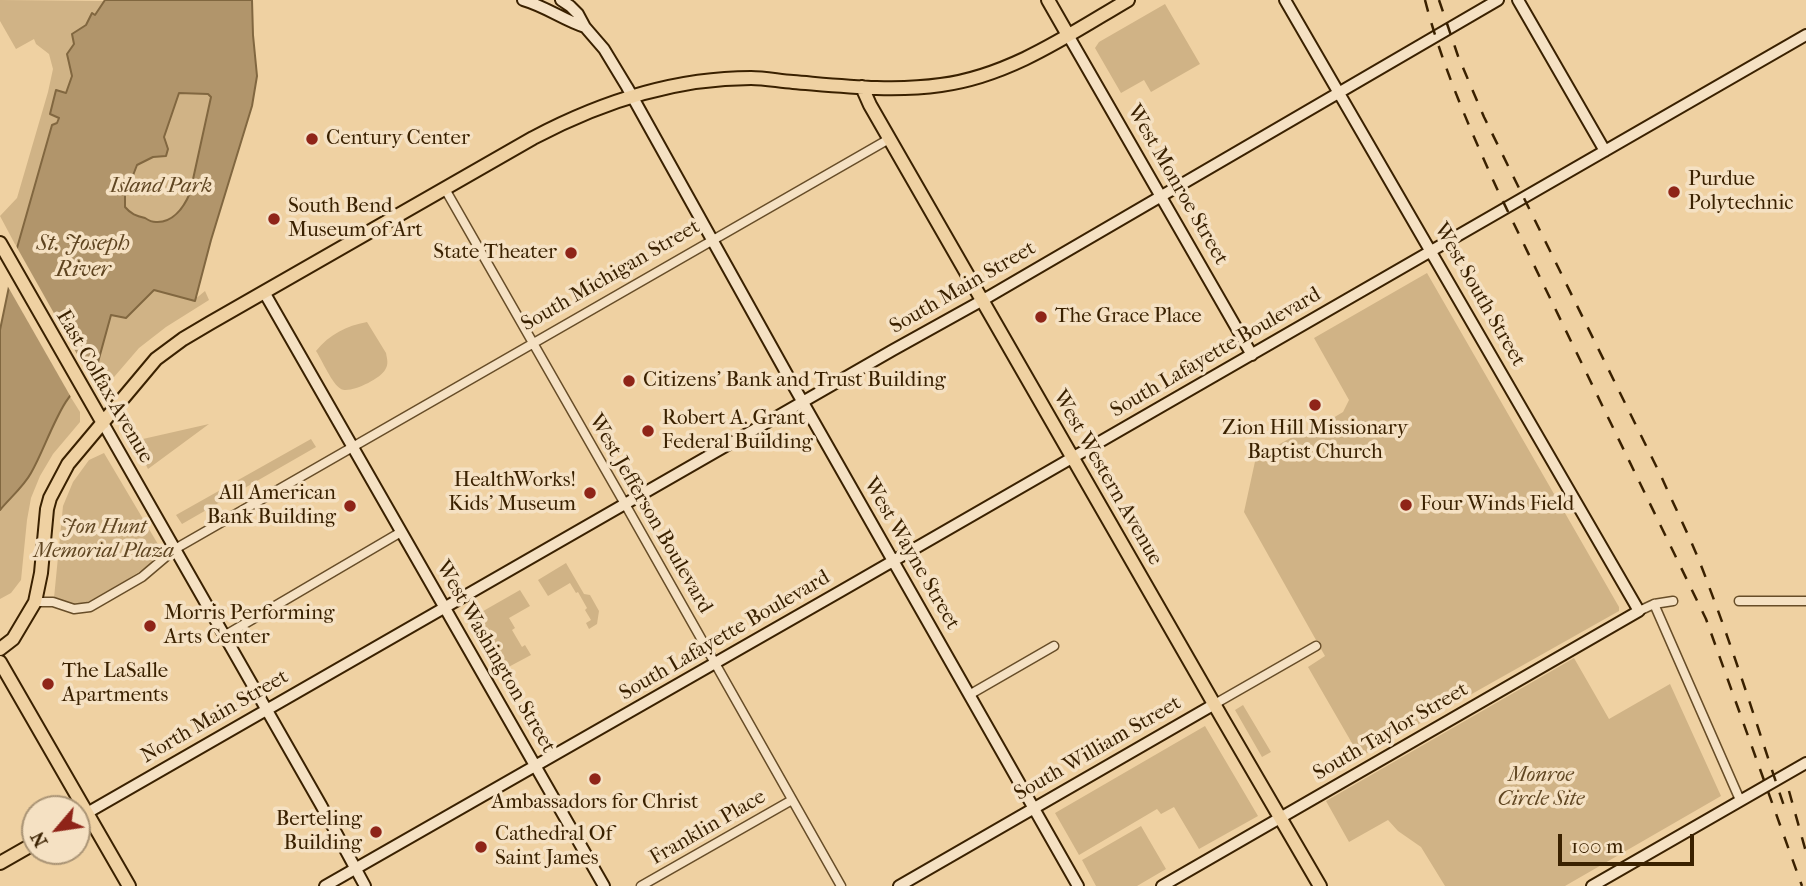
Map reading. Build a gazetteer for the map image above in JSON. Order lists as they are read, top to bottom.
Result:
{
  "streets": {
    "main road": ["East Colfax Avenue", "West Western Avenue"],
    "street": [
      "West Monroe Street",
      "South Michigan Street",
      "South Main Street",
      "West South Street",
      "South Lafayette Boulevard",
      "West Jefferson Boulevard",
      "West Wayne Street",
      "West Washington Street",
      "North Main Street",
      "South Taylor Street",
      "South William Street",
      "Franklin Place"
    ]
  },
  "crossings": [
    ["West Monroe Street", "South Main Street"],
    ["West Monroe Street", "South Lafayette Boulevard"],
    ["South Michigan Street", "East Colfax Avenue"],
    ["South Michigan Street", "West Western Avenue"],
    ["South Michigan Street", "West Jefferson Boulevard"],
    ["South Michigan Street", "West Wayne Street"],
    ["South Michigan Street", "West Washington Street"],
    ["South Main Street", "West South Street"],
    ["South Main Street", "West Western Avenue"],
    ["South Main Street", "West Jefferson Boulevard"],
    ["South Main Street", "West Wayne Street"],
    ["South Main Street", "West Washington Street"],
    ["South Main Street", "North Main Street"],
    ["West South Street", "South Lafayette Boulevard"],
    ["West South Street", "South Taylor Street"],
    ["South Lafayette Boulevard", "East Colfax Avenue"],
    ["South Lafayette Boulevard", "West Western Avenue"],
    ["South Lafayette Boulevard", "West Jefferson Boulevard"],
    ["South Lafayette Boulevard", "West Wayne Street"],
    ["South Lafayette Boulevard", "West Washington Street"],
    ["East Colfax Avenue", "North Main Street"],
    ["West Western Avenue", "South Taylor Street"],
    ["West Western Avenue", "South William Street"],
    ["West Jefferson Boulevard", "Franklin Place"],
    ["West Wayne Street", "South William Street"],
    ["West Washington Street", "North Main Street"]
  ],
  "water": ["St. Joseph River"],
  "parks": ["Island Park", "Jon Hunt Memorial Plaza", "Monroe Circle Site"],
  "places": [
    "Century Center",
    "Purdue Polytechnic",
    "South Bend Museum of Art",
    "State Theater",
    "The Grace Place",
    "Citizens' Bank and Trust Building",
    "Zion Hill Missionary Baptist Church",
    "Robert A. Grant Federal Building",
    "HealthWorks! Kids' Museum",
    "Four Winds Field",
    "All American Bank Building",
    "Morris Performing Arts Center",
    "The LaSalle Apartments",
    "Ambassadors for Christ",
    "Berteling Building",
    "Cathedral Of Saint James"
  ],
  "scale_bar": "100 m",
  "north": "bottom left"
}
